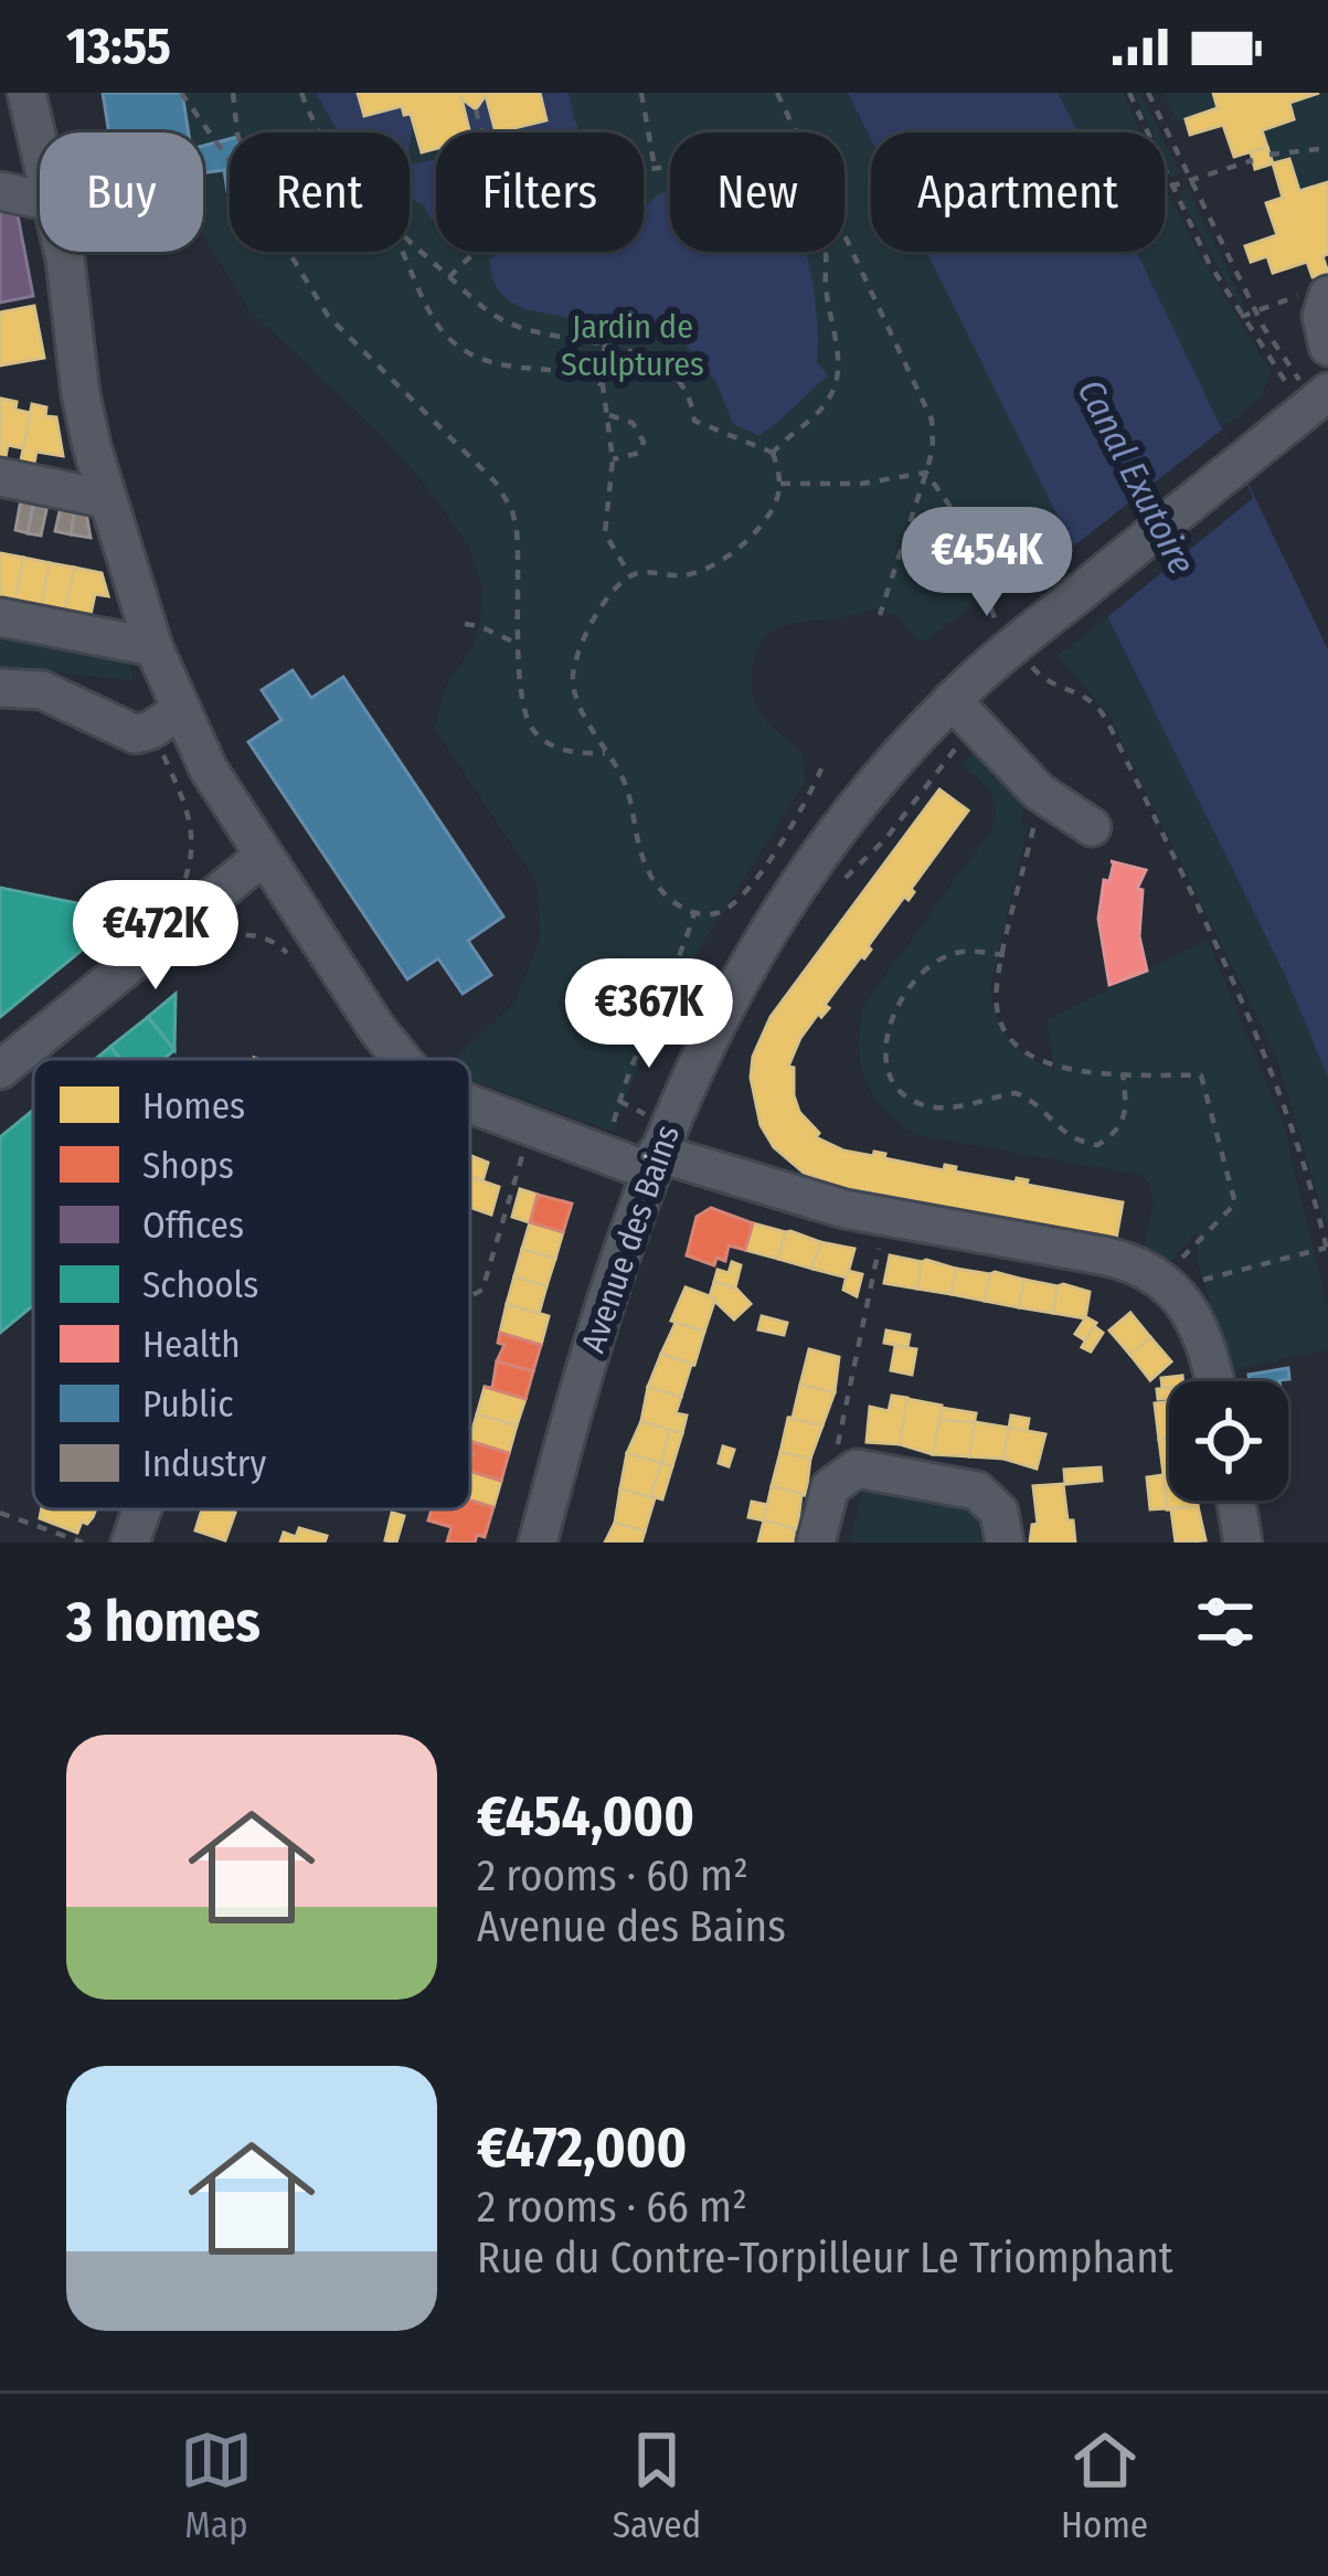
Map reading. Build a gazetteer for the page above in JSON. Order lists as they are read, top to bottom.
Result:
{
  "streets": {
    "street": ["Avenue des Bains"]
  },
  "water": ["Canal Exutoire"],
  "parks": ["Jardin de Sculptures"],
  "legend": [
    "Homes",
    "Shops",
    "Offices",
    "Schools",
    "Health",
    "Public",
    "Industry"
  ],
  "page": {
    "status": "13:55",
    "chip": [
      "Buy",
      "Rent",
      "Filters",
      "New",
      "Apartment"
    ],
    "price": ["€454K", "€472K", "€367K"],
    "heading": "3 homes",
    "list": [
      {
        "name": "€454,000",
        "note": "2 rooms · 60 m² · Avenue des Bains"
      },
      {
        "name": "€472,000",
        "note": "2 rooms · 66 m² · Rue du Contre-Torpilleur Le Triomphant"
      }
    ],
    "tabs": ["Map", "Saved", "Home"]
  }
}
